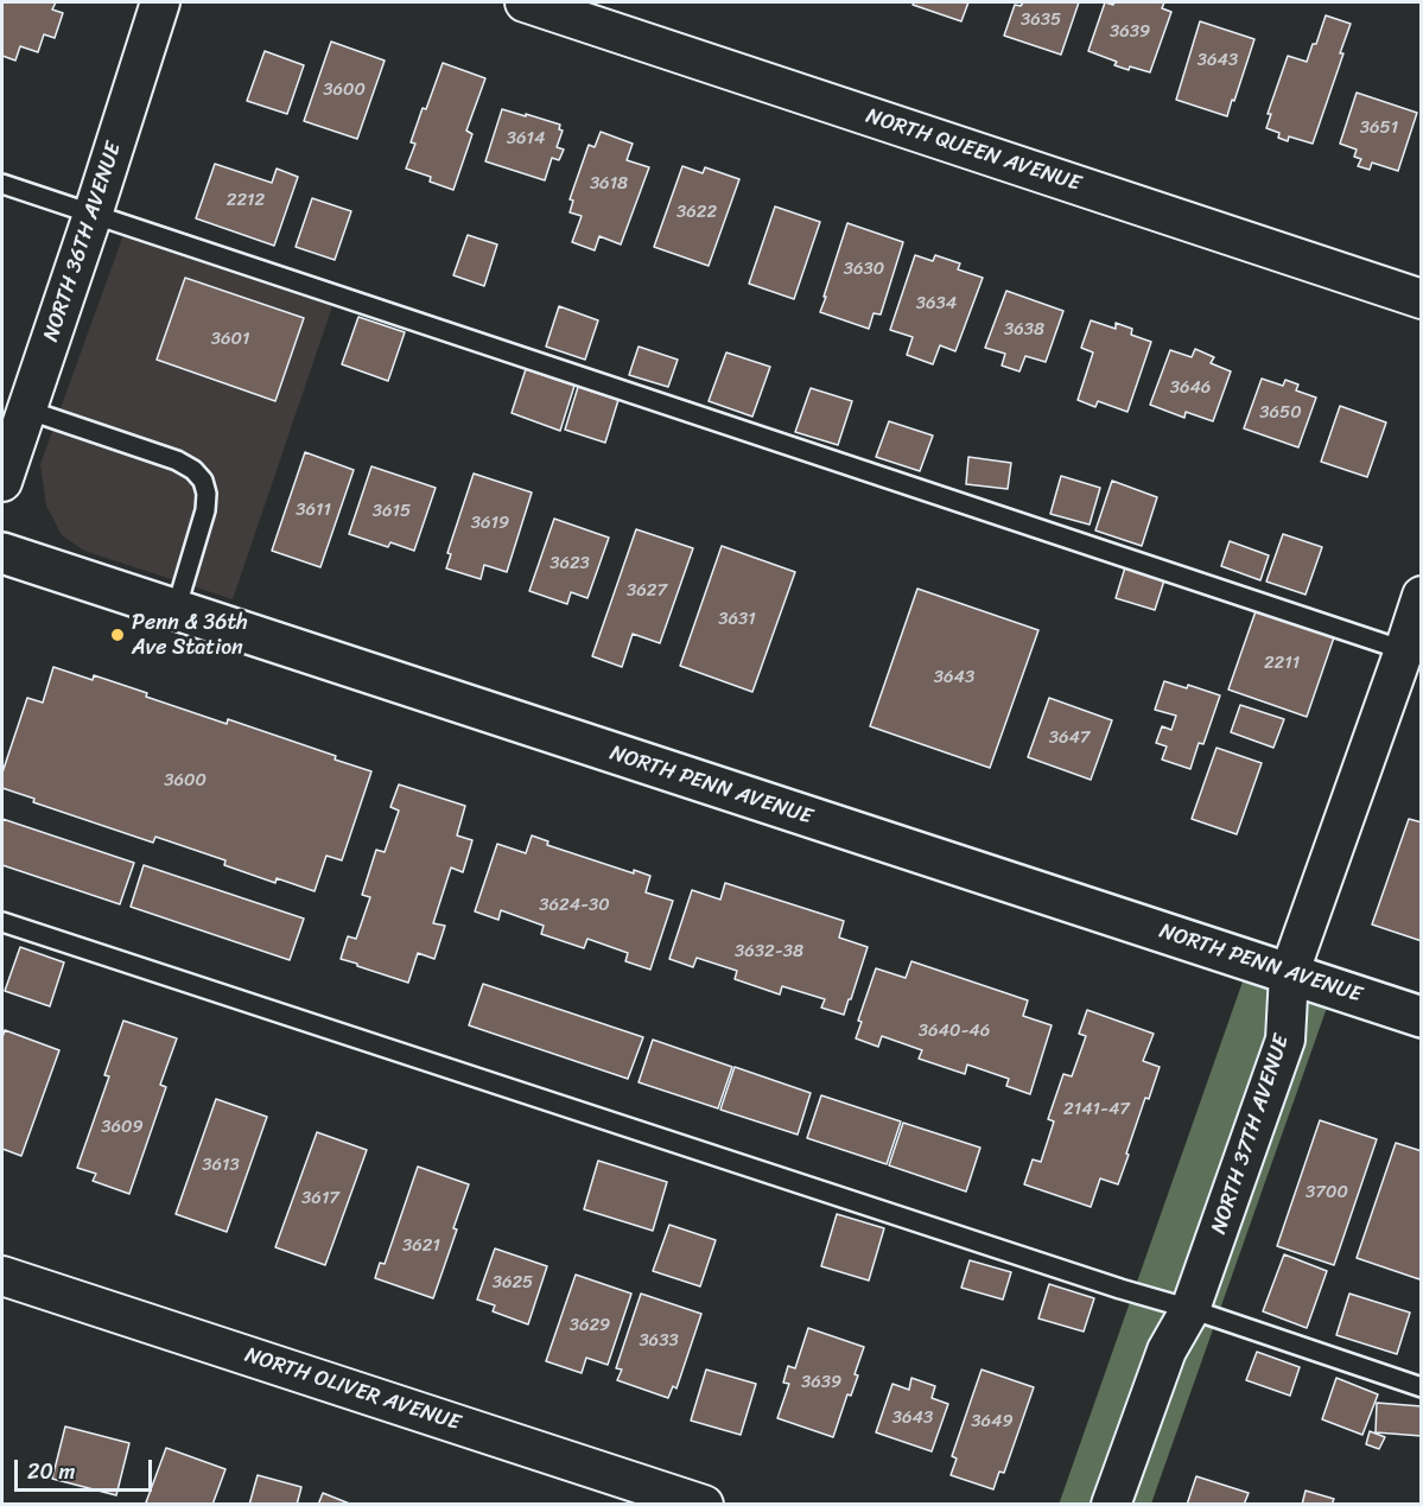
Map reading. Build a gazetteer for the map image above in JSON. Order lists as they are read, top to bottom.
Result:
{
  "streets": {
    "main road": ["NORTH PENN AVENUE"],
    "street": [
      "NORTH QUEEN AVENUE",
      "NORTH 36TH AVENUE",
      "NORTH 37TH AVENUE",
      "NORTH OLIVER AVENUE"
    ]
  },
  "crossings": [
    ["NORTH PENN AVENUE", "NORTH 37TH AVENUE"]
  ],
  "places": ["Penn & 36th Ave Station"],
  "house_numbers": [
    "3635",
    "3639",
    "3643",
    "3600",
    "3651",
    "3614",
    "3618",
    "2212",
    "3622",
    "3630",
    "3634",
    "3638",
    "3601",
    "3646",
    "3650",
    "3611",
    "3615",
    "3619",
    "3623",
    "3627",
    "3631",
    "2211",
    "3643",
    "3647",
    "3600",
    "3624-30",
    "3632-38",
    "3640-46",
    "2141-47",
    "3609",
    "3613",
    "3700",
    "3617",
    "3621",
    "3625",
    "3629",
    "3633",
    "3639",
    "3643",
    "3649"
  ],
  "scale_bar": "20 m"
}
